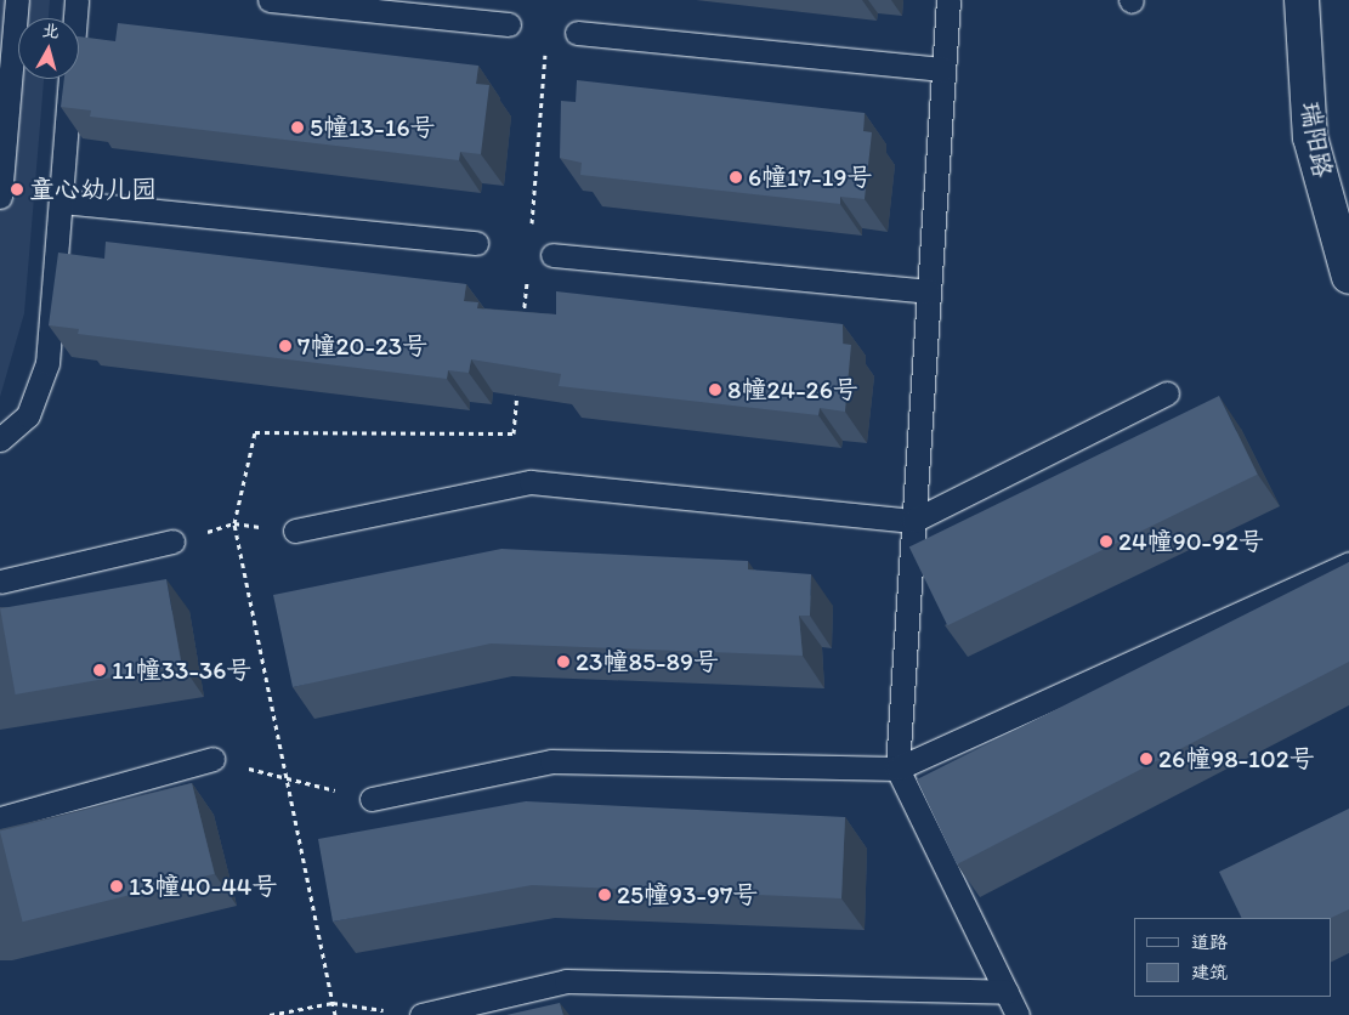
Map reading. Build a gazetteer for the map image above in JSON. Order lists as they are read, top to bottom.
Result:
{
  "streets": {
    "street": ["瑞阳路"]
  },
  "places": [
    "5幢13-16号",
    "6幢17-19号",
    "童心幼儿园",
    "7幢20-23号",
    "8幢24-26号",
    "24幢90-92号",
    "23幢85-89号",
    "11幢33-36号",
    "26幢98-102号",
    "13幢40-44号",
    "25幢93-97号"
  ],
  "legend": ["道路", "建筑"],
  "north": "top"
}
